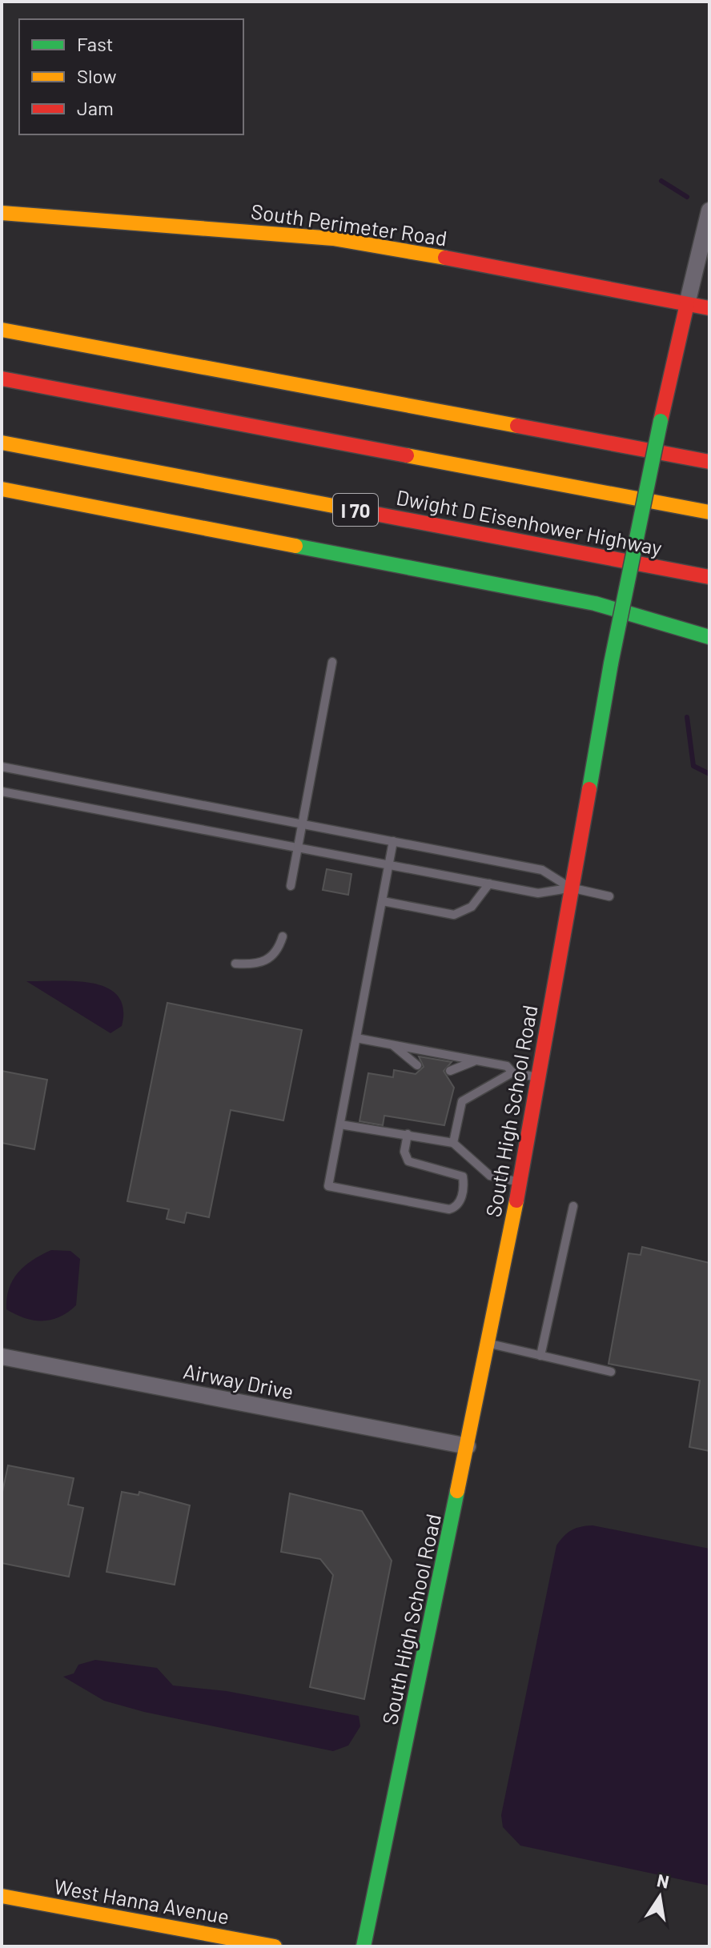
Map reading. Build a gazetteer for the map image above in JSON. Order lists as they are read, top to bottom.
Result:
{
  "streets": {
    "main road": [
      "South Perimeter Road",
      "I 70",
      "Dwight D Eisenhower Highway",
      "South High School Road",
      "West Hanna Avenue"
    ],
    "street": ["Airway Drive"]
  },
  "crossings": [
    ["South Perimeter Road", "South High School Road"],
    ["South High School Road", "Airway Drive"]
  ],
  "legend": ["Fast", "Slow", "Jam"],
  "north": "top"
}
